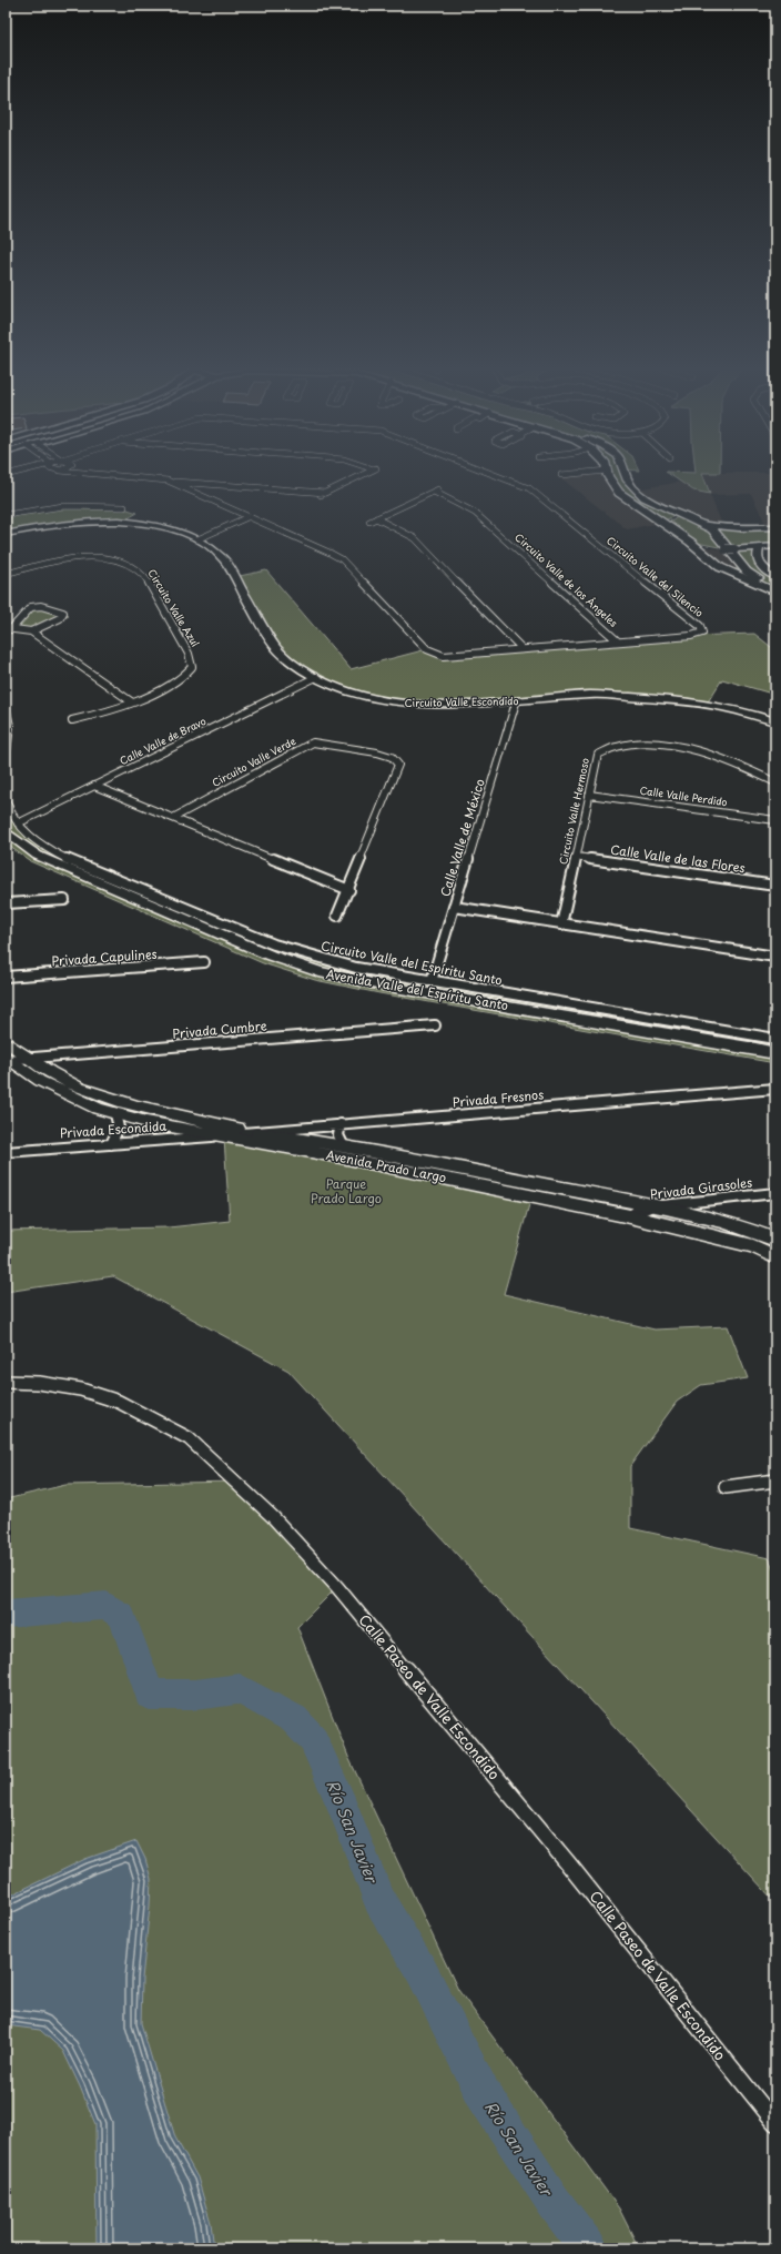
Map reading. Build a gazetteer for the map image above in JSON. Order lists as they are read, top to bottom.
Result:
{
  "streets": {
    "street": [
      "Circuito Valle del Silencio",
      "Circuito Valle de los Ángeles",
      "Circuito Valle Azul",
      "Circuito Valle Escondido",
      "Calle Valle de Bravo",
      "Circuito Valle Verde",
      "Calle Valle Perdido",
      "Circuito Valle Hermoso",
      "Calle Valle de México",
      "Calle Valle de las Flores",
      "Privada Capulines",
      "Circuito Valle del Espíritu Santo",
      "Avenida Valle del Espíritu Santo",
      "Privada Cumbre",
      "Privada Fresnos",
      "Privada Escondida",
      "Avenida Prado Largo",
      "Privada Girasoles",
      "Calle Paseo de Valle Escondido"
    ]
  },
  "crossings": [
    ["Circuito Valle del Silencio", "Circuito Valle de los Ángeles"],
    ["Circuito Valle Escondido", "Calle Valle de Bravo"],
    ["Circuito Valle Escondido", "Calle Valle de México"],
    ["Calle Valle de Bravo", "Circuito Valle del Espíritu Santo"],
    ["Calle Valle Perdido", "Circuito Valle Hermoso"],
    ["Circuito Valle Hermoso", "Calle Valle de las Flores"],
    ["Calle Valle de México", "Circuito Valle del Espíritu Santo"],
    ["Privada Cumbre", "Avenida Prado Largo"],
    ["Privada Fresnos", "Privada Escondida"],
    ["Privada Fresnos", "Avenida Prado Largo"],
    ["Privada Escondida", "Avenida Prado Largo"],
    ["Avenida Prado Largo", "Privada Girasoles"]
  ],
  "water": ["Río San Javier"],
  "parks": ["Parque Prado Largo"]
}
